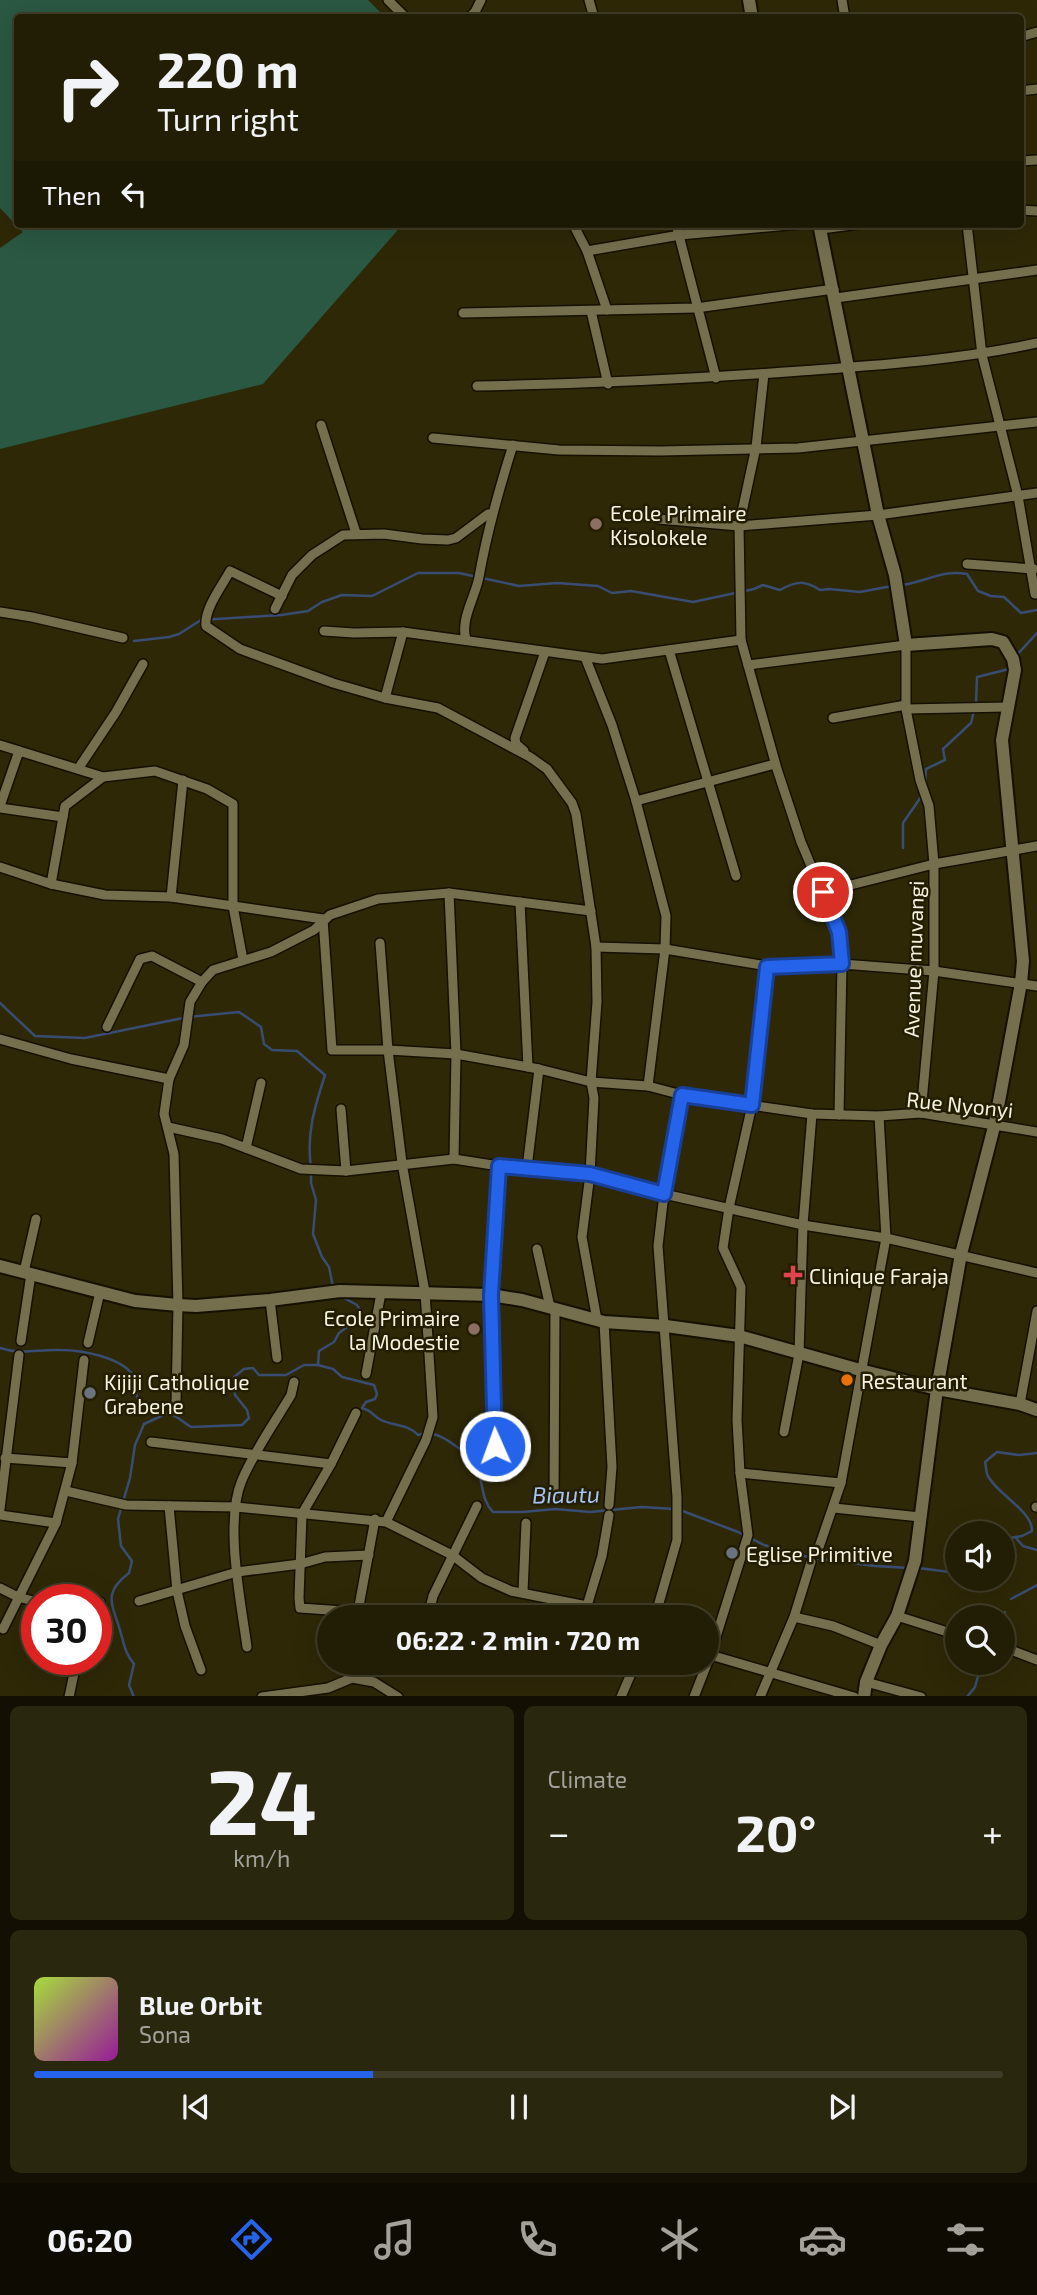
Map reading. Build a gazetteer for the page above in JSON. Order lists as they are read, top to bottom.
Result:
{
  "streets": {
    "street": ["Avenue muvangi", "Rue Nyonyi"]
  },
  "crossings": [
    ["Avenue muvangi", "Rue Nyonyi"]
  ],
  "water": ["Biautu"],
  "places": {
    "other": [
      "Ecole Primaire Kisolokele",
      "Ecole Primaire la Modestie",
      "Restaurant",
      "Kijiji Catholique Grabene",
      "Eglise Primitive"
    ],
    "health": ["Clinique Faraja"]
  },
  "page": {
    "turn": ["220 m", "Turn right"],
    "then": "Then",
    "limit": "30",
    "trip": "06:22 · 2 min · 720 m",
    "tile": [
      ["24", "km/h"],
      "Climate"
    ],
    "heat": ["−", "20°", "+"],
    "song": ["Blue Orbit", "Sona"],
    "tabs": "06:20"
  }
}
